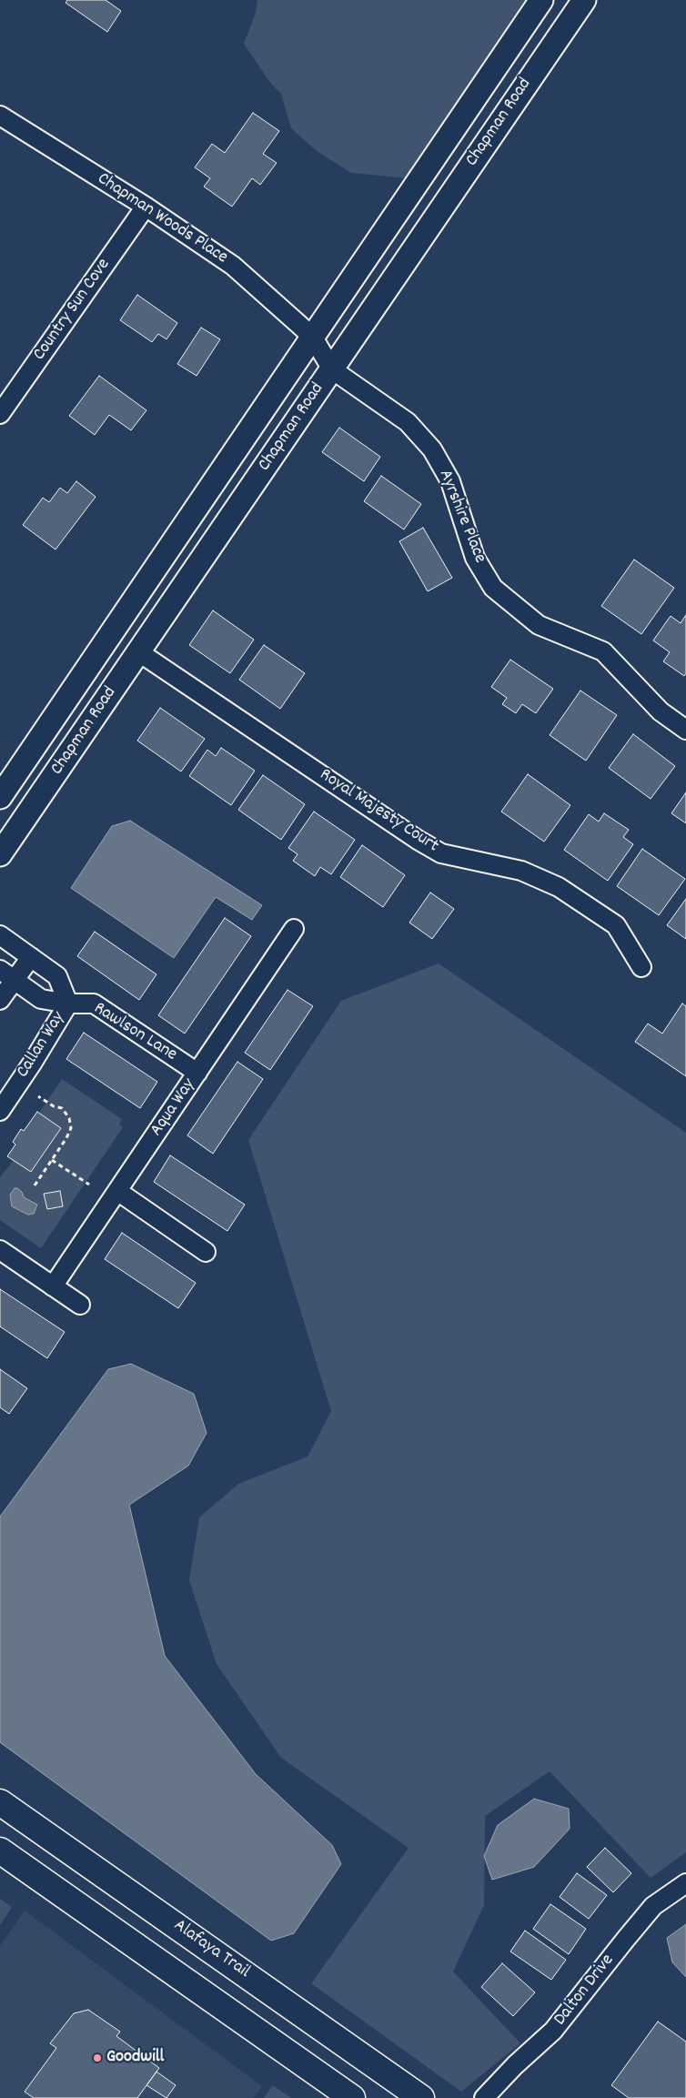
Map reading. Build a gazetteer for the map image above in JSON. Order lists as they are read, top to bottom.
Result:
{
  "streets": {
    "main road": ["Alafaya Trail"],
    "street": [
      "Chapman Road",
      "Chapman Woods Place",
      "Country Sun Cove",
      "Ayrshire Place",
      "Royal Majesty Court",
      "Rawlson Lane",
      "Callan Way",
      "Aqua Way",
      "Dalton Drive"
    ]
  },
  "crossings": [
    ["Chapman Road", "Chapman Woods Place"],
    ["Chapman Road", "Ayrshire Place"],
    ["Chapman Road", "Royal Majesty Court"],
    ["Chapman Woods Place", "Country Sun Cove"],
    ["Chapman Woods Place", "Ayrshire Place"],
    ["Rawlson Lane", "Callan Way"],
    ["Rawlson Lane", "Aqua Way"]
  ],
  "places": ["Goodwill"]
}
